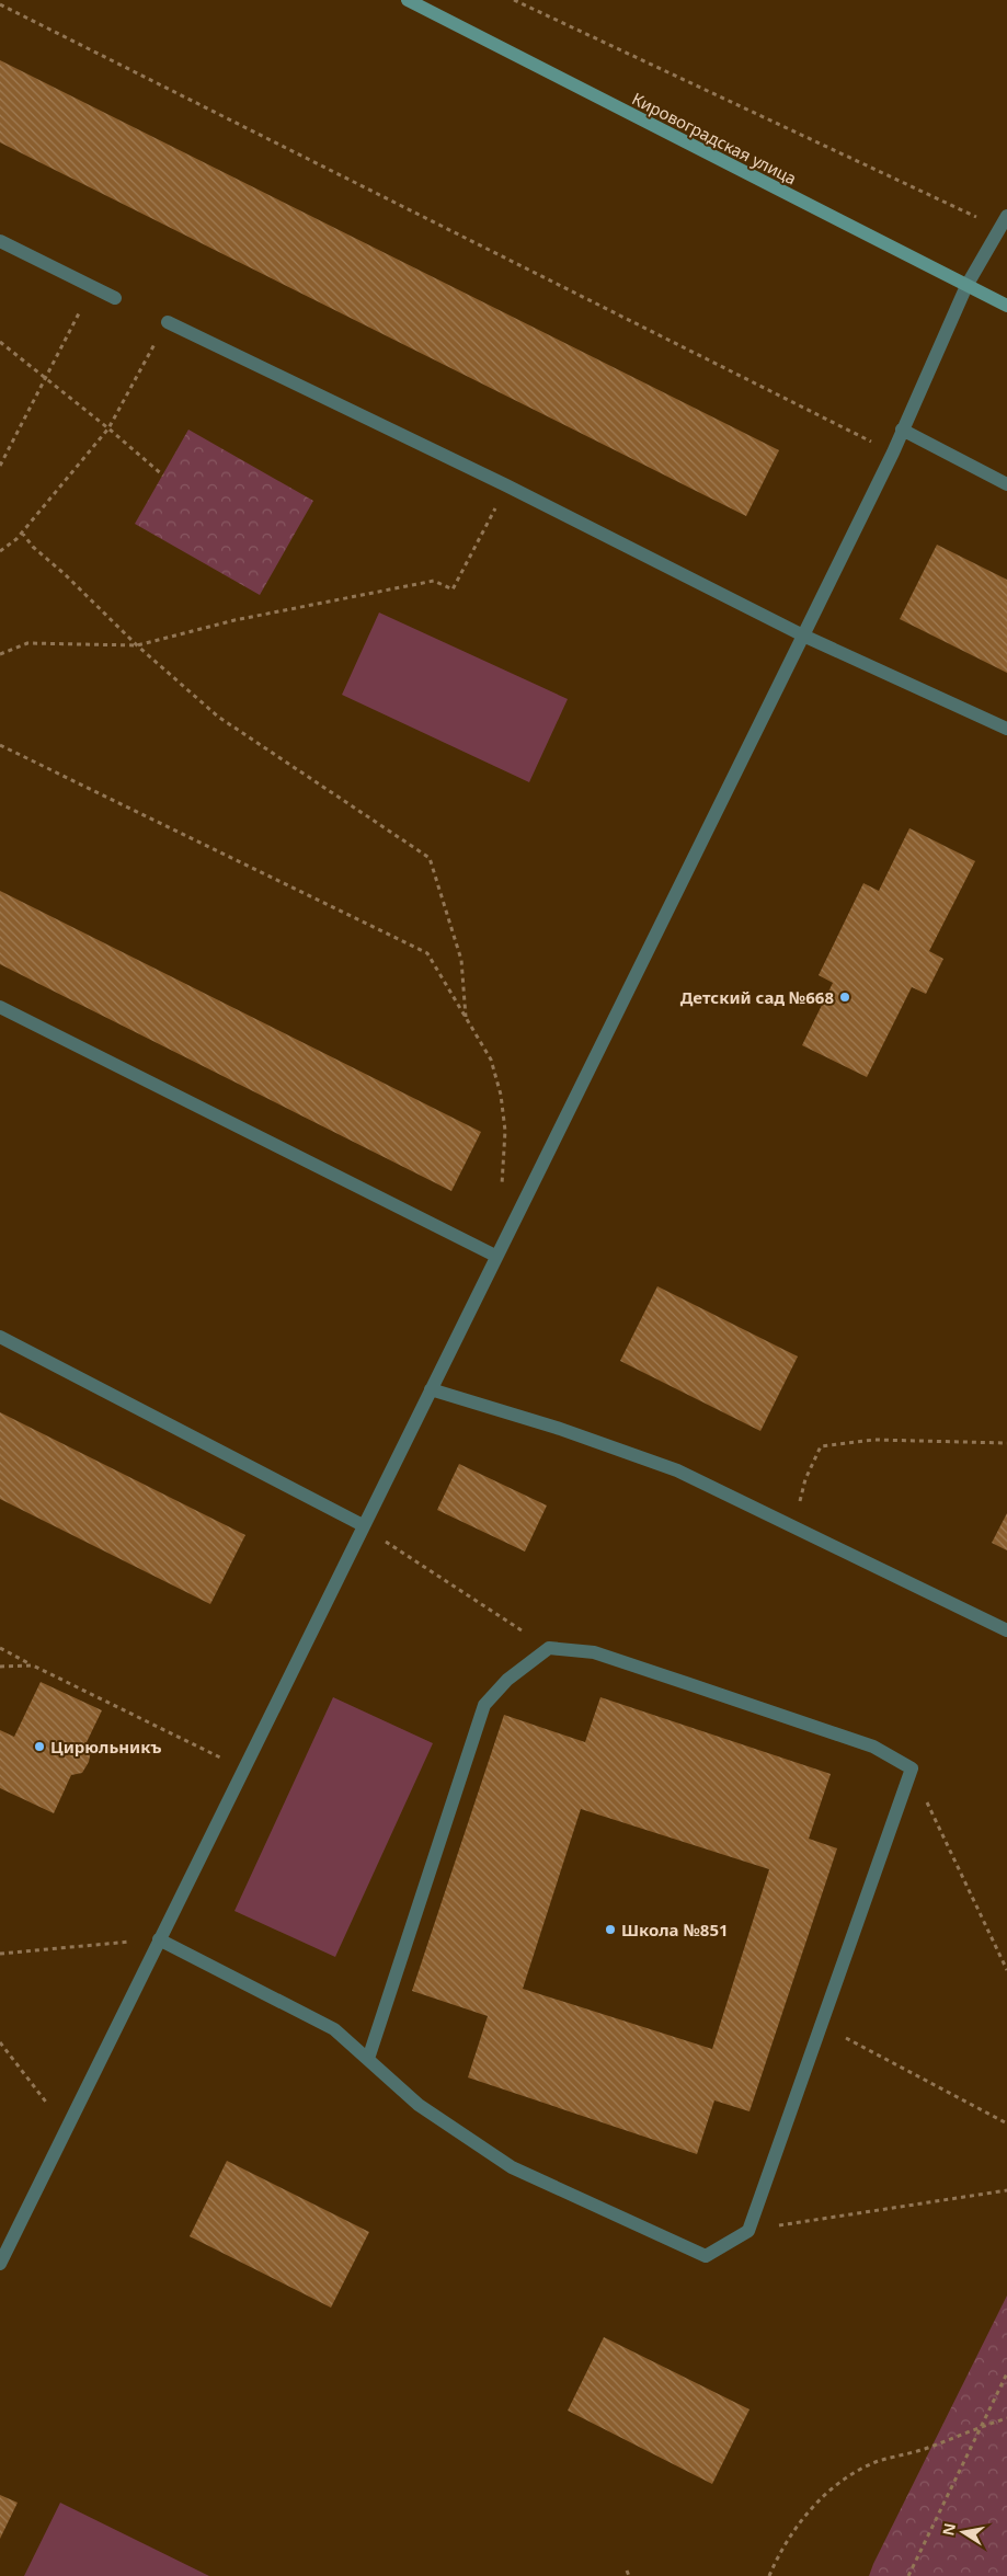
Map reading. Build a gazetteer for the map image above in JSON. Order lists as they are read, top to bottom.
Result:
{
  "streets": {
    "street": ["Кировоградская улица"]
  },
  "places": ["Детский сад №668", "Цирюльникъ", "Школа №851"],
  "north": "left"
}
